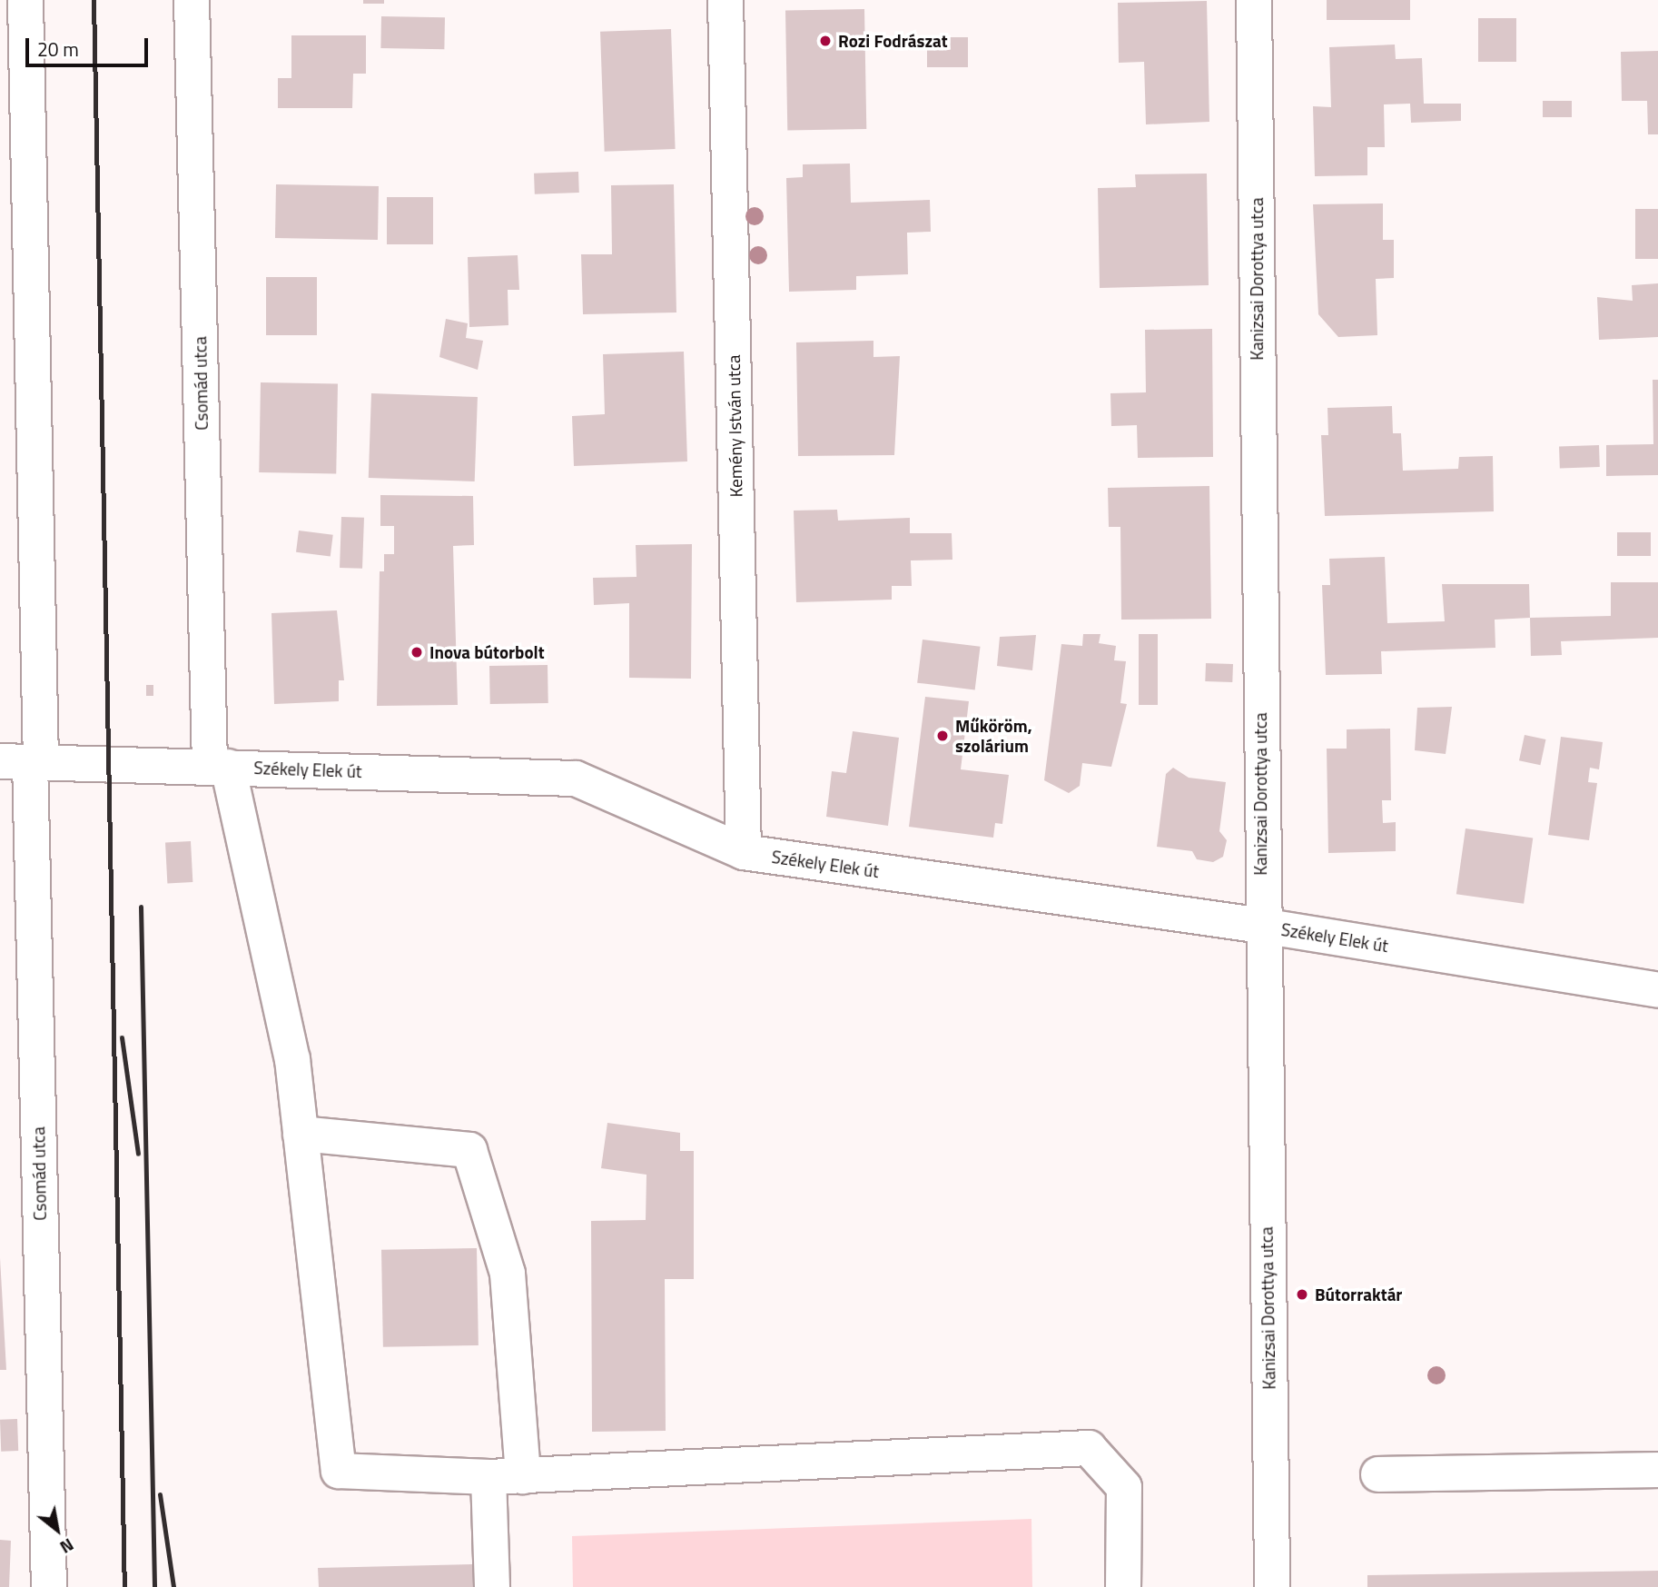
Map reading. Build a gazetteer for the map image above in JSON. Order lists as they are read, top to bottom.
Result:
{
  "streets": {
    "street": [
      "Kanizsai Dorottya utca",
      "Csomád utca",
      "Kemény István utca",
      "Székely Elek út"
    ]
  },
  "crossings": [
    ["Kanizsai Dorottya utca", "Székely Elek út"],
    ["Csomád utca", "Székely Elek út"],
    ["Kemény István utca", "Székely Elek út"]
  ],
  "places": [
    "Rozi Fodrászat",
    "Inova bútorbolt",
    "Műköröm, szolárium",
    "Bútorraktár"
  ],
  "scale_bar": "20 m",
  "north": "bottom right"
}
